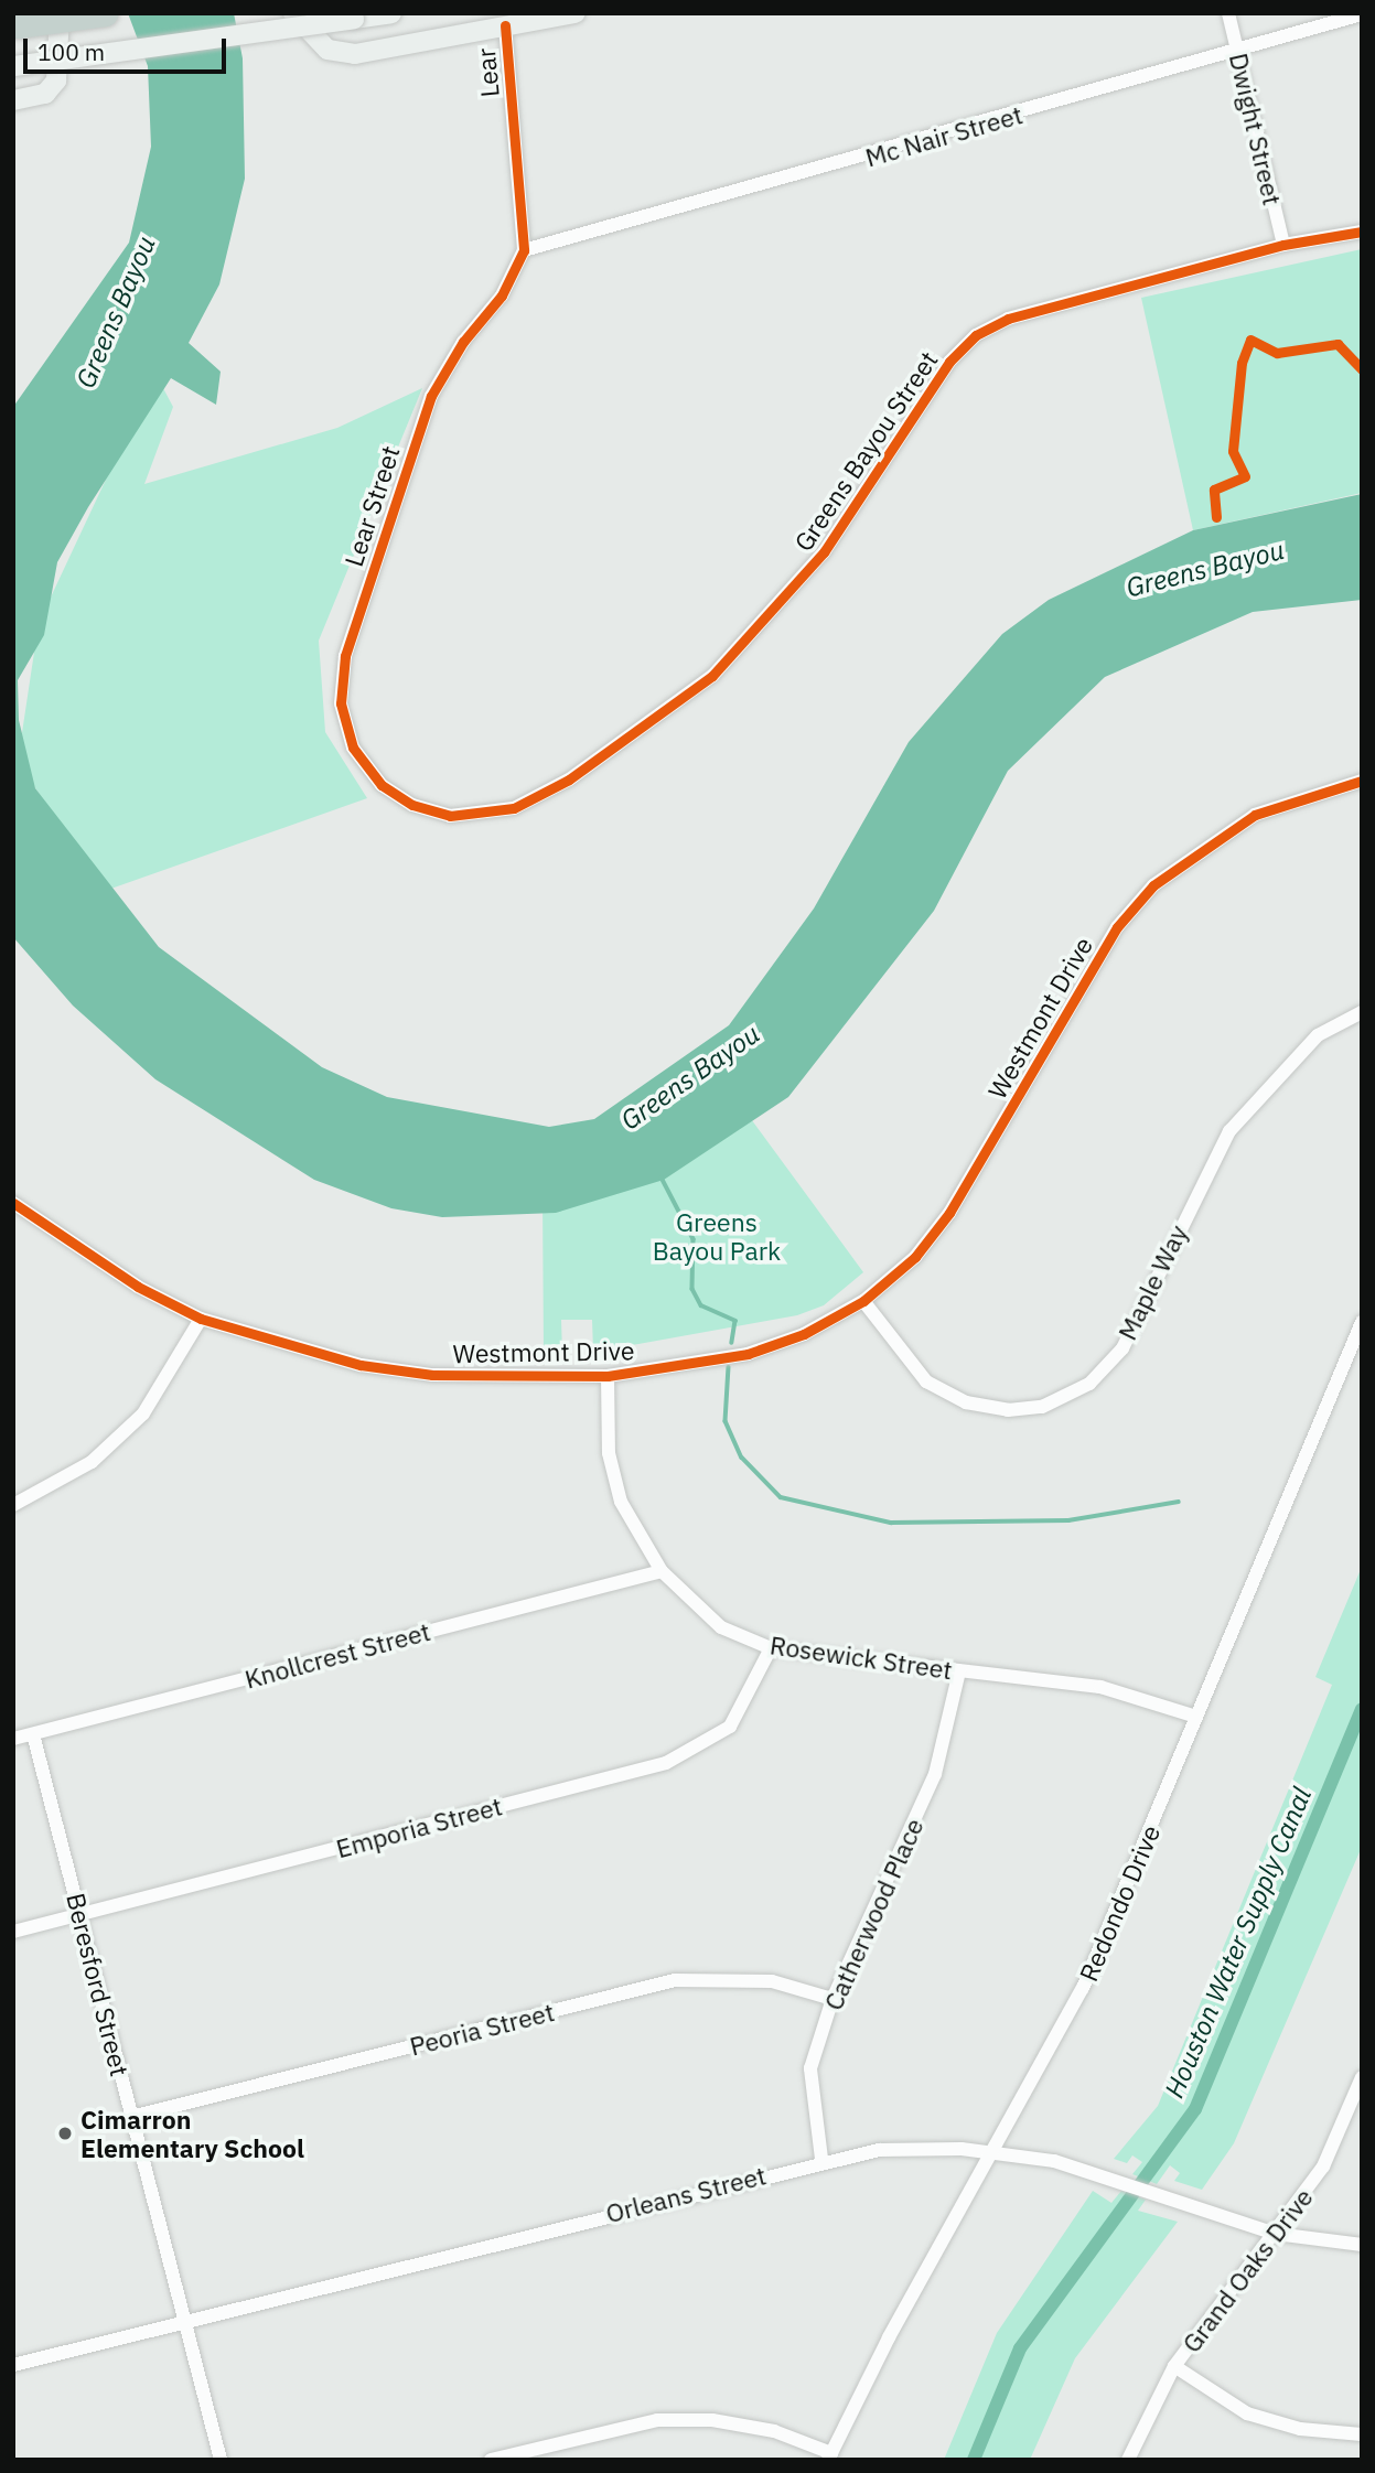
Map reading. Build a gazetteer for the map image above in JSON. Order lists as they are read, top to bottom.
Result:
{
  "streets": {
    "street": [
      "Lear",
      "Dwight Street",
      "Mc Nair Street",
      "Greens Bayou Street",
      "Lear Street",
      "Westmont Drive",
      "Maple Way",
      "Knollcrest Street",
      "Rosewick Street",
      "Emporia Street",
      "Redondo Drive",
      "Catherwood Place",
      "Beresford Street",
      "Peoria Street",
      "Orleans Street",
      "Grand Oaks Drive"
    ]
  },
  "crossings": [
    ["Lear", "Mc Nair Street"],
    ["Lear", "Lear Street"],
    ["Dwight Street", "Mc Nair Street"],
    ["Dwight Street", "Greens Bayou Street"],
    ["Mc Nair Street", "Lear Street"],
    ["Greens Bayou Street", "Lear Street"],
    ["Westmont Drive", "Maple Way"],
    ["Westmont Drive", "Rosewick Street"],
    ["Knollcrest Street", "Rosewick Street"],
    ["Knollcrest Street", "Beresford Street"],
    ["Rosewick Street", "Emporia Street"],
    ["Rosewick Street", "Redondo Drive"],
    ["Rosewick Street", "Catherwood Place"],
    ["Emporia Street", "Beresford Street"],
    ["Redondo Drive", "Orleans Street"],
    ["Catherwood Place", "Peoria Street"],
    ["Catherwood Place", "Orleans Street"],
    ["Beresford Street", "Peoria Street"],
    ["Beresford Street", "Orleans Street"],
    ["Orleans Street", "Grand Oaks Drive"]
  ],
  "water": ["Greens Bayou", "Houston Water Supply Canal"],
  "parks": ["Greens Bayou Park"],
  "places": ["Cimarron Elementary School"],
  "scale_bar": "100 m"
}
